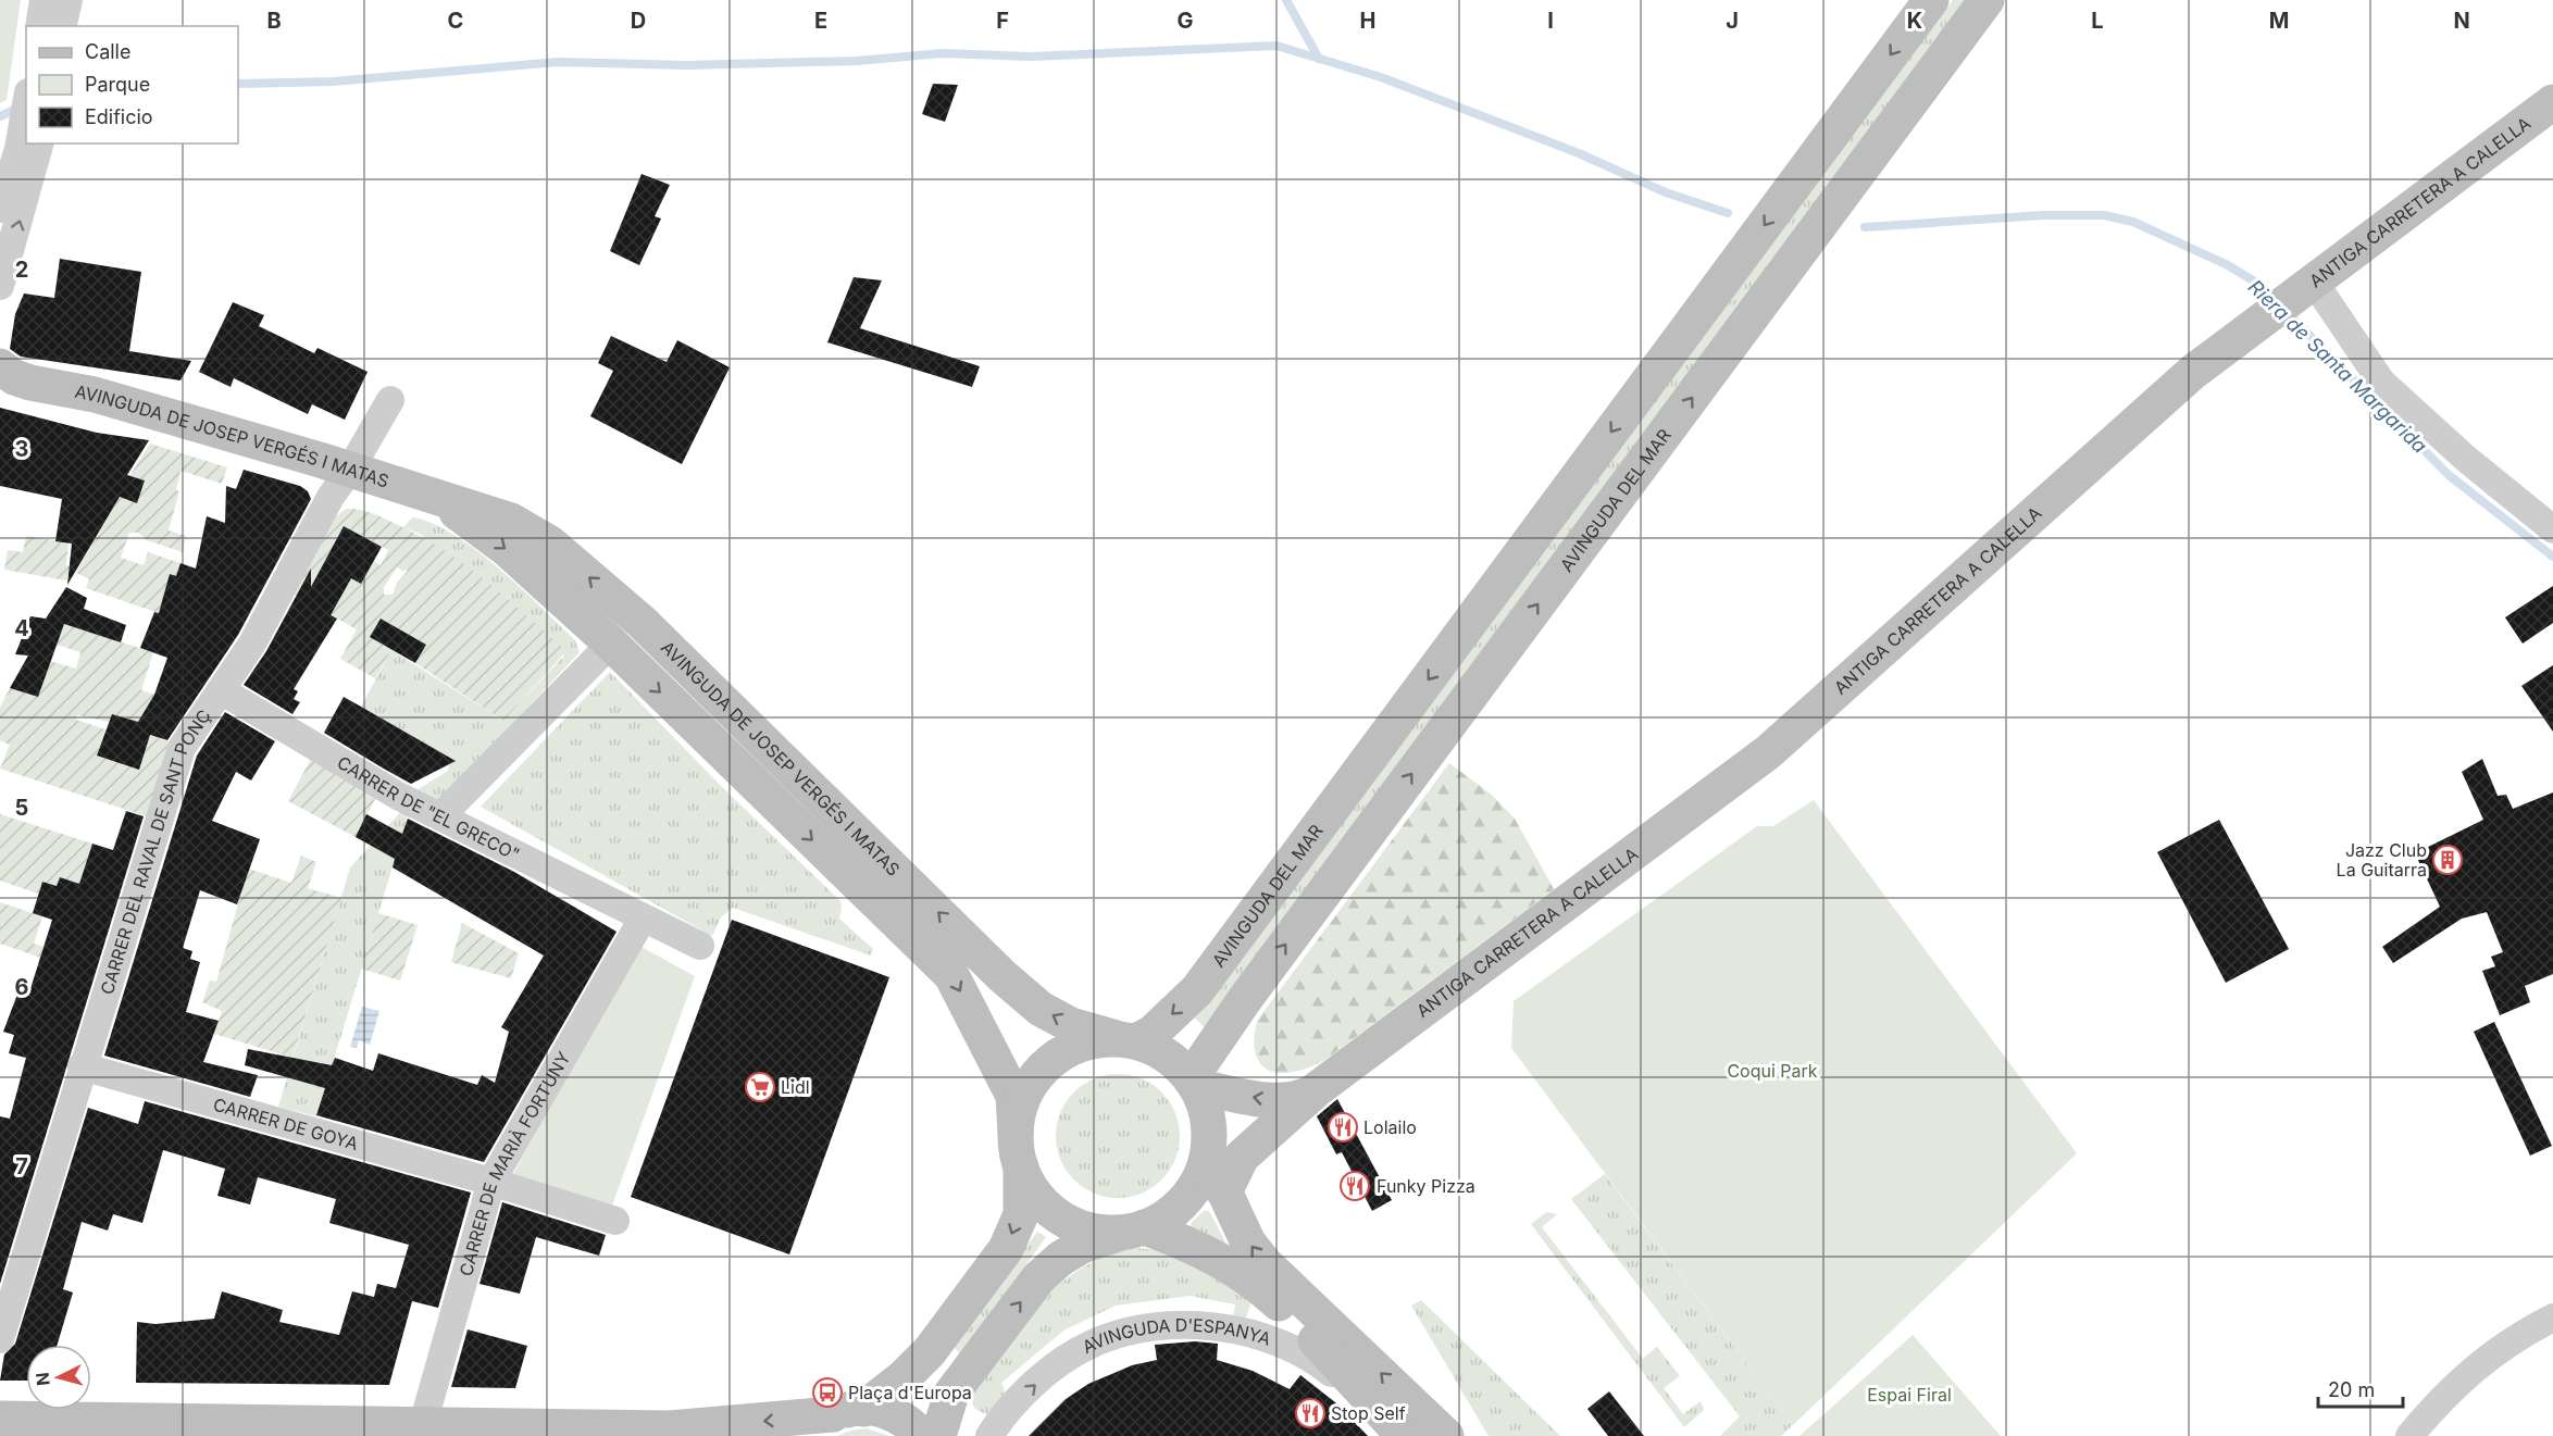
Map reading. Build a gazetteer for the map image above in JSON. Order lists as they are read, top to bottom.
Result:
{
  "streets": {
    "street": [
      "ANTIGA CARRETERA A CALELLA",
      "AVINGUDA DE JOSEP VERGÉS I MATAS",
      "AVINGUDA DEL MAR",
      "CARRER DE \"EL GRECO\"",
      "CARRER DEL RAVAL DE SANT PONÇ",
      "CARRER DE GOYA",
      "CARRER DE MARIÀ FORTUNY",
      "AVINGUDA D'ESPANYA"
    ]
  },
  "crossings": [
    ["ANTIGA CARRETERA A CALELLA", "AVINGUDA DE JOSEP VERGÉS I MATAS"],
    ["ANTIGA CARRETERA A CALELLA", "AVINGUDA DEL MAR"],
    ["ANTIGA CARRETERA A CALELLA", "AVINGUDA D'ESPANYA"],
    ["AVINGUDA DE JOSEP VERGÉS I MATAS", "AVINGUDA DEL MAR"],
    ["AVINGUDA DE JOSEP VERGÉS I MATAS", "CARRER DEL RAVAL DE SANT PONÇ"],
    ["AVINGUDA DE JOSEP VERGÉS I MATAS", "AVINGUDA D'ESPANYA"],
    ["AVINGUDA DEL MAR", "AVINGUDA D'ESPANYA"],
    ["CARRER DE \"EL GRECO\"", "CARRER DEL RAVAL DE SANT PONÇ"],
    ["CARRER DE \"EL GRECO\"", "CARRER DE MARIÀ FORTUNY"],
    ["CARRER DEL RAVAL DE SANT PONÇ", "CARRER DE GOYA"],
    ["CARRER DE GOYA", "CARRER DE MARIÀ FORTUNY"]
  ],
  "one_way": ["AVINGUDA D'ESPANYA"],
  "water": ["Riera de Santa Margarida"],
  "parks": ["Coqui Park", "Espai Firal"],
  "places": {
    "building": ["Jazz Club La Guitarra"],
    "supermarket": ["Lidl"],
    "restaurant": ["Lolailo", "Funky Pizza", "Stop Self"],
    "bus stop": ["Plaça d'Europa"]
  },
  "legend": ["Calle", "Parque", "Edificio"],
  "scale_bar": "20 m",
  "north": "left",
  "grid": {
    "columns": [
      "B",
      "C",
      "D",
      "E",
      "F",
      "G",
      "H",
      "I",
      "J",
      "K",
      "L",
      "M",
      "N"
    ],
    "rows": [
      "2",
      "3",
      "4",
      "5",
      "6",
      "7"
    ]
  }
}
